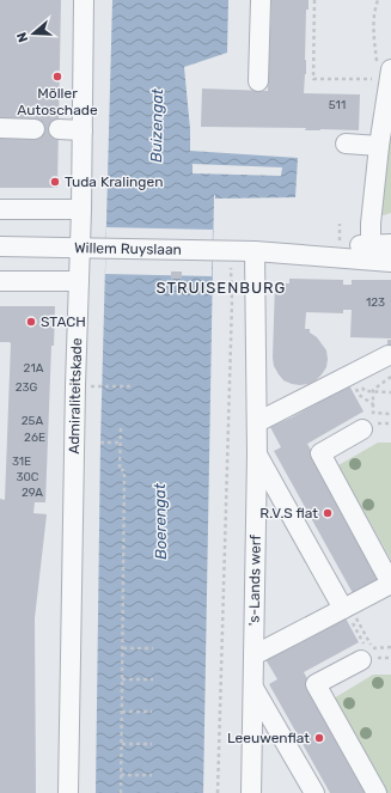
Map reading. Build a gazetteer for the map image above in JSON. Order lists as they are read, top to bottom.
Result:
{
  "streets": {
    "street": ["Willem Ruyslaan", "Admiraliteitskade", "'s-Lands werf"]
  },
  "crossings": [
    ["Willem Ruyslaan", "Admiraliteitskade"],
    ["Willem Ruyslaan", "'s-Lands werf"]
  ],
  "districts": ["STRUISENBURG"],
  "water": ["Buizengat", "Boerengat"],
  "places": [
    "Möller Autoschade",
    "Tuda Kralingen",
    "STACH",
    "R.V.S flat",
    "Leeuwenflat"
  ],
  "house_numbers": [
    "511",
    "123",
    "21A",
    "23G",
    "25A",
    "26E",
    "31E",
    "30C",
    "29A"
  ],
  "north": "left"
}
